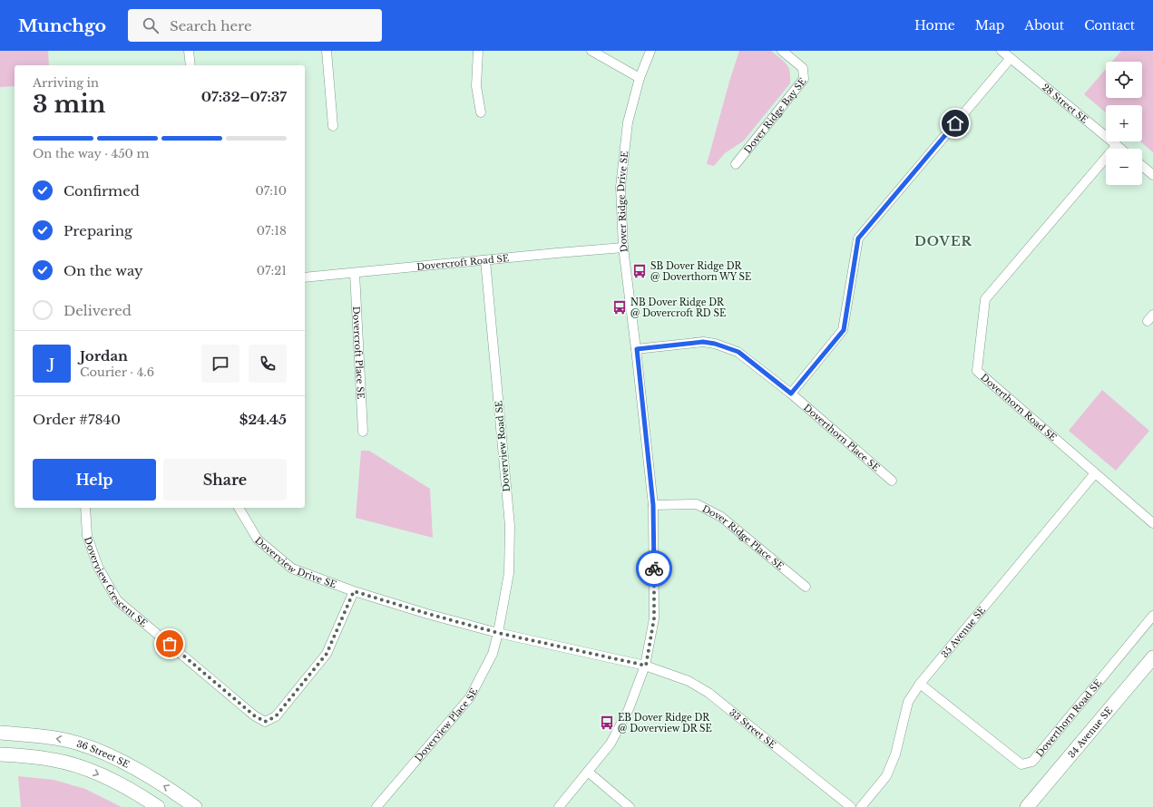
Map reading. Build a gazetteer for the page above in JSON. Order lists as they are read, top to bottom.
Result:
{
  "streets": {
    "main road": ["34 Avenue SE", "36 Street SE"],
    "street": [
      "28 Street SE",
      "Dover Ridge Bay SE",
      "Dover Ridge Drive SE",
      "Dovercroft Road SE",
      "Dovercroft Place SE",
      "Doverthorn Road SE",
      "Doverthorn Place SE",
      "Doverview Road SE",
      "Dover Ridge Place SE",
      "Doverview Drive SE",
      "Doverview Crescent SE",
      "35 Avenue SE",
      "Doverview Place SE",
      "33 Street SE"
    ]
  },
  "crossings": [
    ["28 Street SE", "Doverthorn Road SE"],
    ["Dover Ridge Drive SE", "Dovercroft Road SE"],
    ["Dover Ridge Drive SE", "Doverthorn Place SE"],
    ["Dover Ridge Drive SE", "Dover Ridge Place SE"],
    ["Dover Ridge Drive SE", "Doverview Drive SE"],
    ["Dover Ridge Drive SE", "33 Street SE"],
    ["Dovercroft Road SE", "Dovercroft Place SE"],
    ["Dovercroft Road SE", "Doverview Road SE"],
    ["Doverthorn Road SE", "35 Avenue SE"],
    ["Doverview Road SE", "Doverview Drive SE"],
    ["Doverview Road SE", "Doverview Place SE"],
    ["Doverview Drive SE", "Doverview Crescent SE"],
    ["Doverview Drive SE", "Doverview Place SE"],
    ["Doverview Drive SE", "33 Street SE"]
  ],
  "districts": ["DOVER"],
  "places": {
    "bus stop": ["SB Dover Ridge DR @ Doverthorn WY SE", "NB Dover Ridge DR @ Dovercroft RD SE", "EB Dover Ridge DR @ Doverview DR SE"]
  },
  "page": {
    "header": "Munchgo",
    "search": "Search here",
    "nav": [
      "Home",
      "Map",
      "About",
      "Contact"
    ],
    "map_buttons": ["+", "−"],
    "heading": ["3 min", "Arriving in", "07:32–07:37"],
    "panel": [
      "Jordan",
      "Courier · 4.6",
      "Order #7840",
      "$24.45"
    ],
    "bar": "On the way · 450 m",
    "list": [
      ["Confirmed", "07:10"],
      ["Preparing", "07:18"],
      ["On the way", "07:21"],
      "Delivered"
    ],
    "round": "J",
    "buttons": ["Help", "Share"]
  }
}
